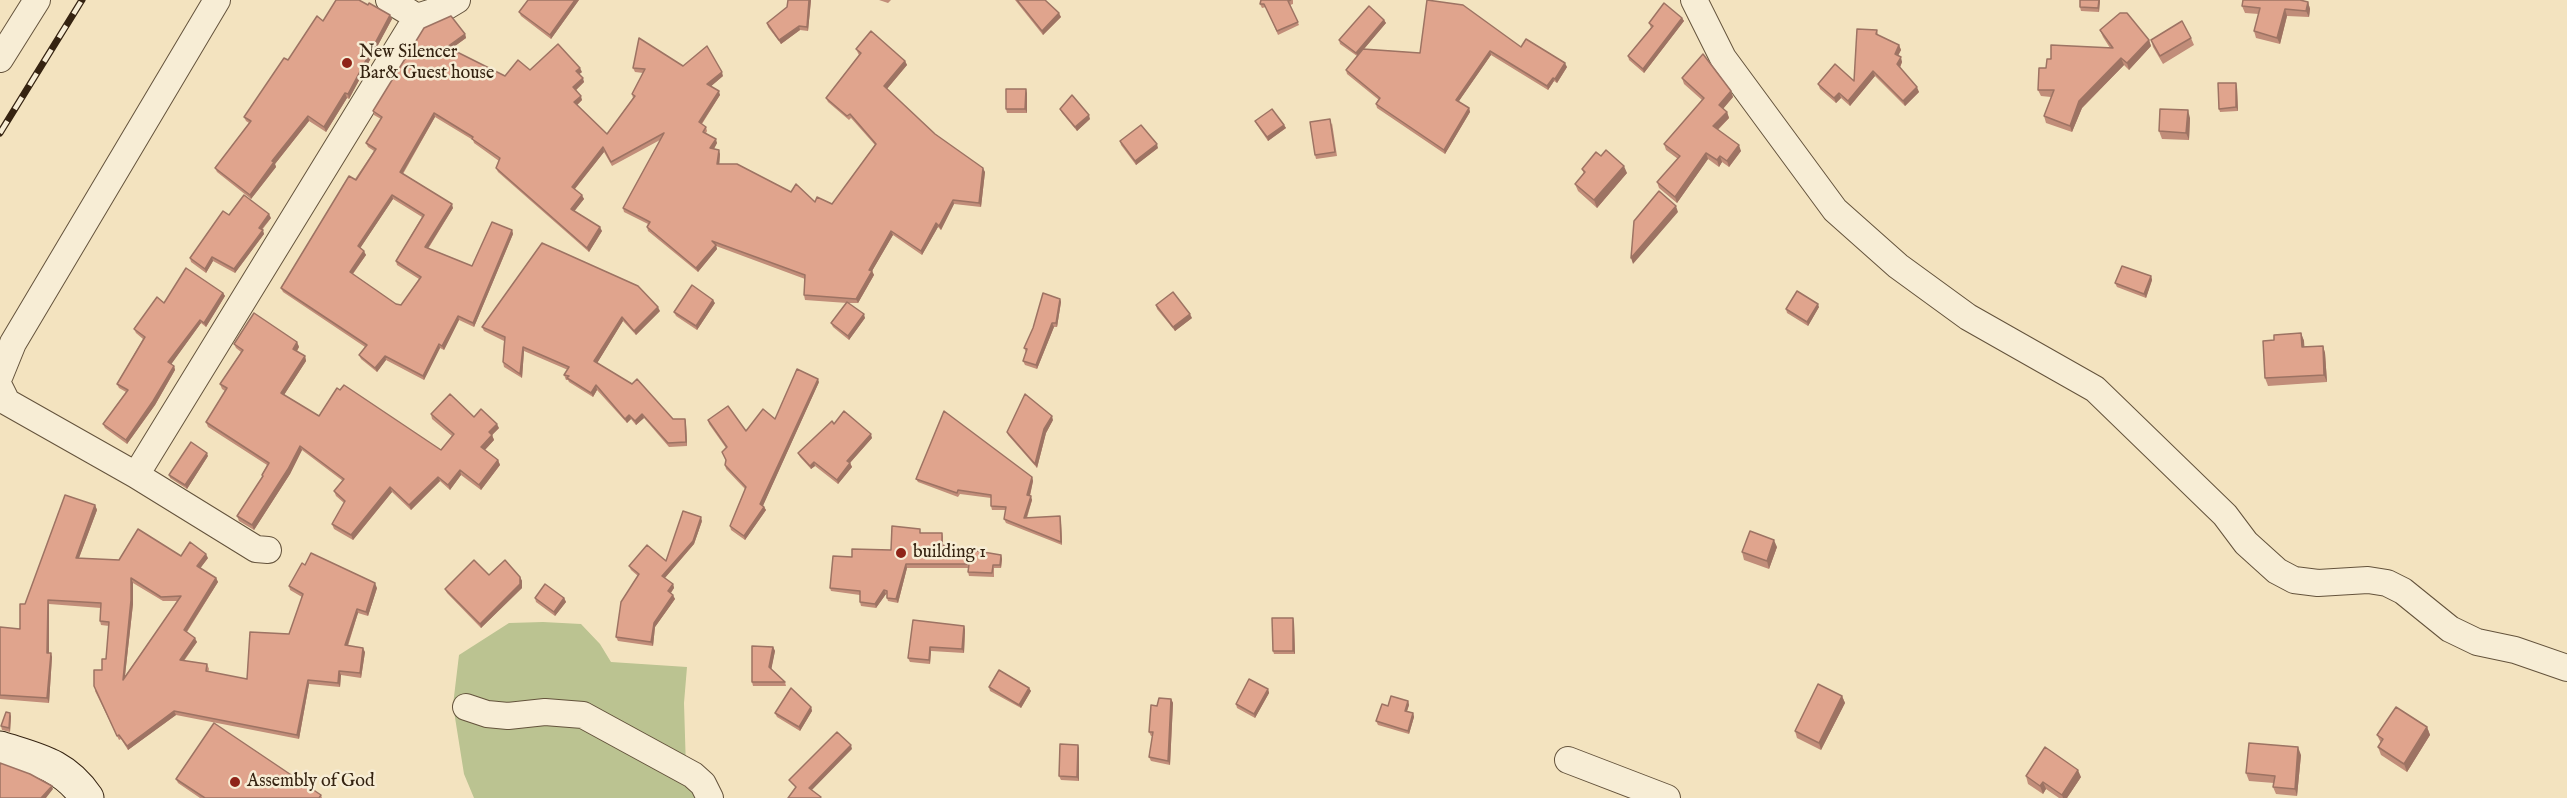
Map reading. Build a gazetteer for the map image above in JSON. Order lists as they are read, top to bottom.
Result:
{
  "places": ["New Silencer Bar& Guest house", "building 1", "Assembly of God"]
}
